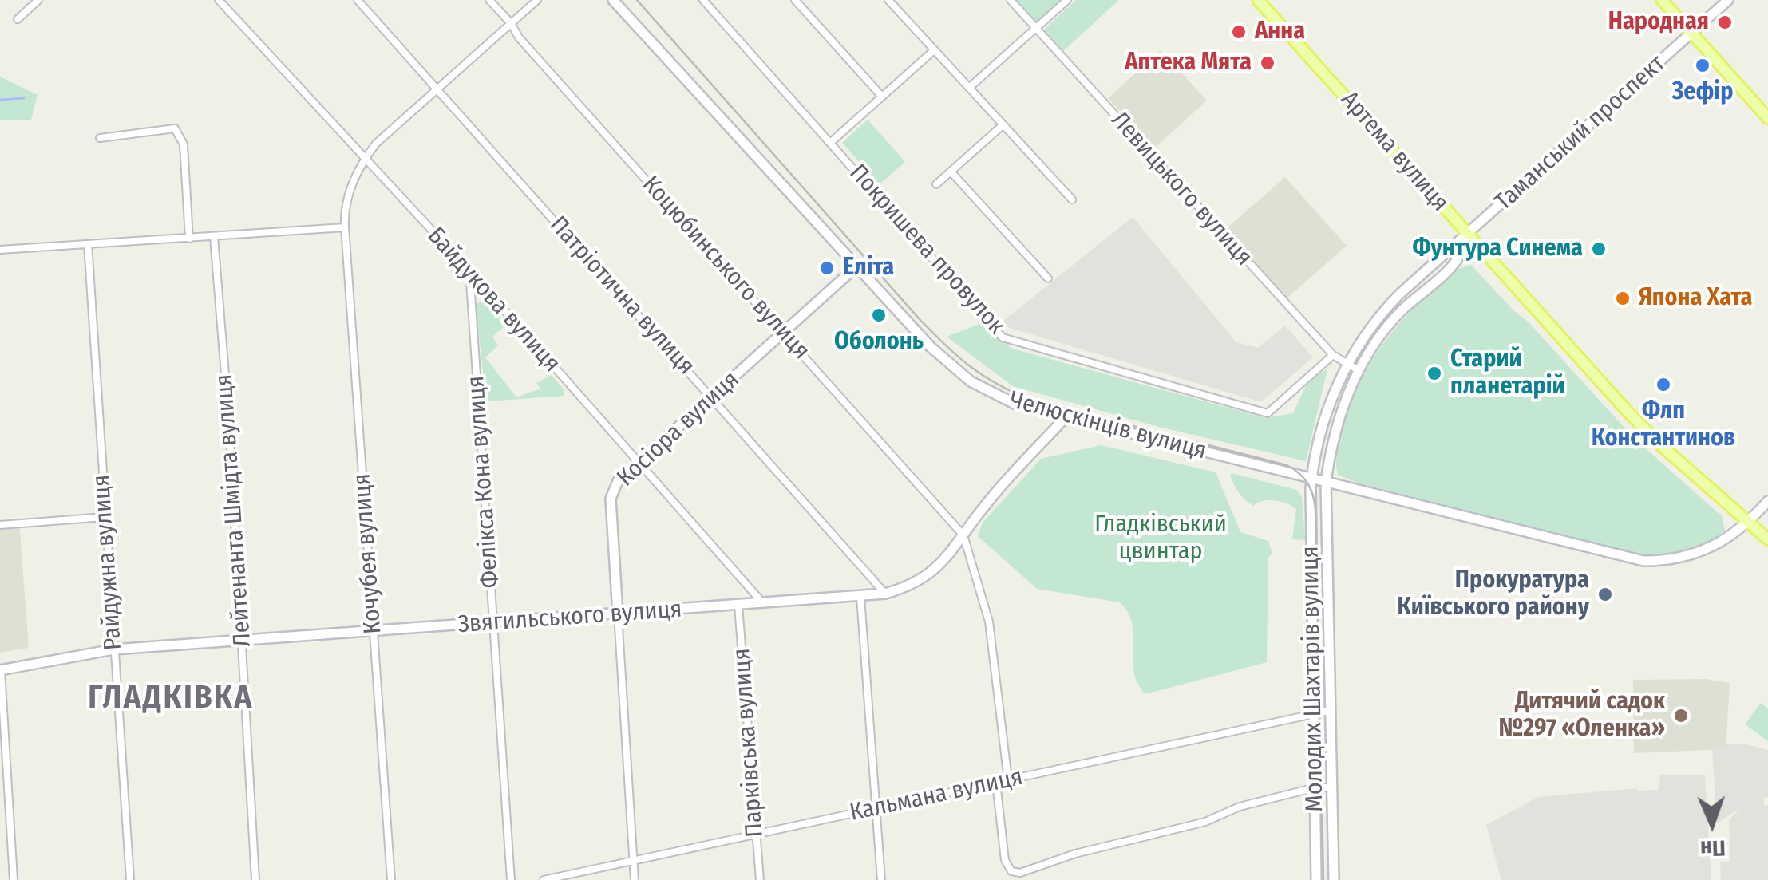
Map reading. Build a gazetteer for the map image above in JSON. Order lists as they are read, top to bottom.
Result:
{
  "streets": {
    "main road": ["Артема вулиця"],
    "street": [
      "Таманський проспект",
      "Левицького вулиця",
      "Покришева провулок",
      "Коцюбинського вулиця",
      "Патріотична вулиця",
      "Байдукова вулиця",
      "Челюскінців вулиця",
      "Косіора вулиця",
      "Фелікса Кона вулиця",
      "Лейтенанта Шмідта вулиця",
      "Кочубея вулиця",
      "Райдужна вулиця",
      "Звягильського вулиця",
      "Молодих Шахтарів вулиця",
      "Парківська вулиця",
      "Кальмана вулиця"
    ]
  },
  "crossings": [
    ["Таманський проспект", "Артема вулиця"],
    ["Таманський проспект", "Левицького вулиця"],
    ["Таманський проспект", "Челюскінців вулиця"],
    ["Таманський проспект", "Молодих Шахтарів вулиця"],
    ["Артема вулиця", "Челюскінців вулиця"],
    ["Левицького вулиця", "Покришева провулок"],
    ["Коцюбинського вулиця", "Косіора вулиця"],
    ["Коцюбинського вулиця", "Кочубея вулиця"],
    ["Коцюбинського вулиця", "Звягильського вулиця"],
    ["Патріотична вулиця", "Косіора вулиця"],
    ["Патріотична вулиця", "Кочубея вулиця"],
    ["Патріотична вулиця", "Звягильського вулиця"],
    ["Байдукова вулиця", "Косіора вулиця"],
    ["Байдукова вулиця", "Фелікса Кона вулиця"],
    ["Байдукова вулиця", "Кочубея вулиця"],
    ["Байдукова вулиця", "Звягильського вулиця"],
    ["Челюскінців вулиця", "Косіора вулиця"],
    ["Челюскінців вулиця", "Звягильського вулиця"],
    ["Челюскінців вулиця", "Молодих Шахтарів вулиця"],
    ["Косіора вулиця", "Звягильського вулиця"],
    ["Косіора вулиця", "Кальмана вулиця"],
    ["Фелікса Кона вулиця", "Звягильського вулиця"],
    ["Лейтенанта Шмідта вулиця", "Звягильського вулиця"],
    ["Кочубея вулиця", "Звягильського вулиця"],
    ["Райдужна вулиця", "Звягильського вулиця"],
    ["Звягильського вулиця", "Парківська вулиця"],
    ["Молодих Шахтарів вулиця", "Кальмана вулиця"],
    ["Парківська вулиця", "Кальмана вулиця"]
  ],
  "districts": ["ГЛАДКІВКА"],
  "parks": ["Гладківський цвинтар"],
  "places": [
    "Народная",
    "Анна",
    "Аптека Мята",
    "Зефір",
    "Фунтура Синема",
    "Еліта",
    "Япона Хата",
    "Оболонь",
    "Старий планетарій",
    "Флп Константинов",
    "Прокуратура Київського району",
    "Дитячий садок №297 «Оленка»"
  ],
  "north": "bottom"
}
